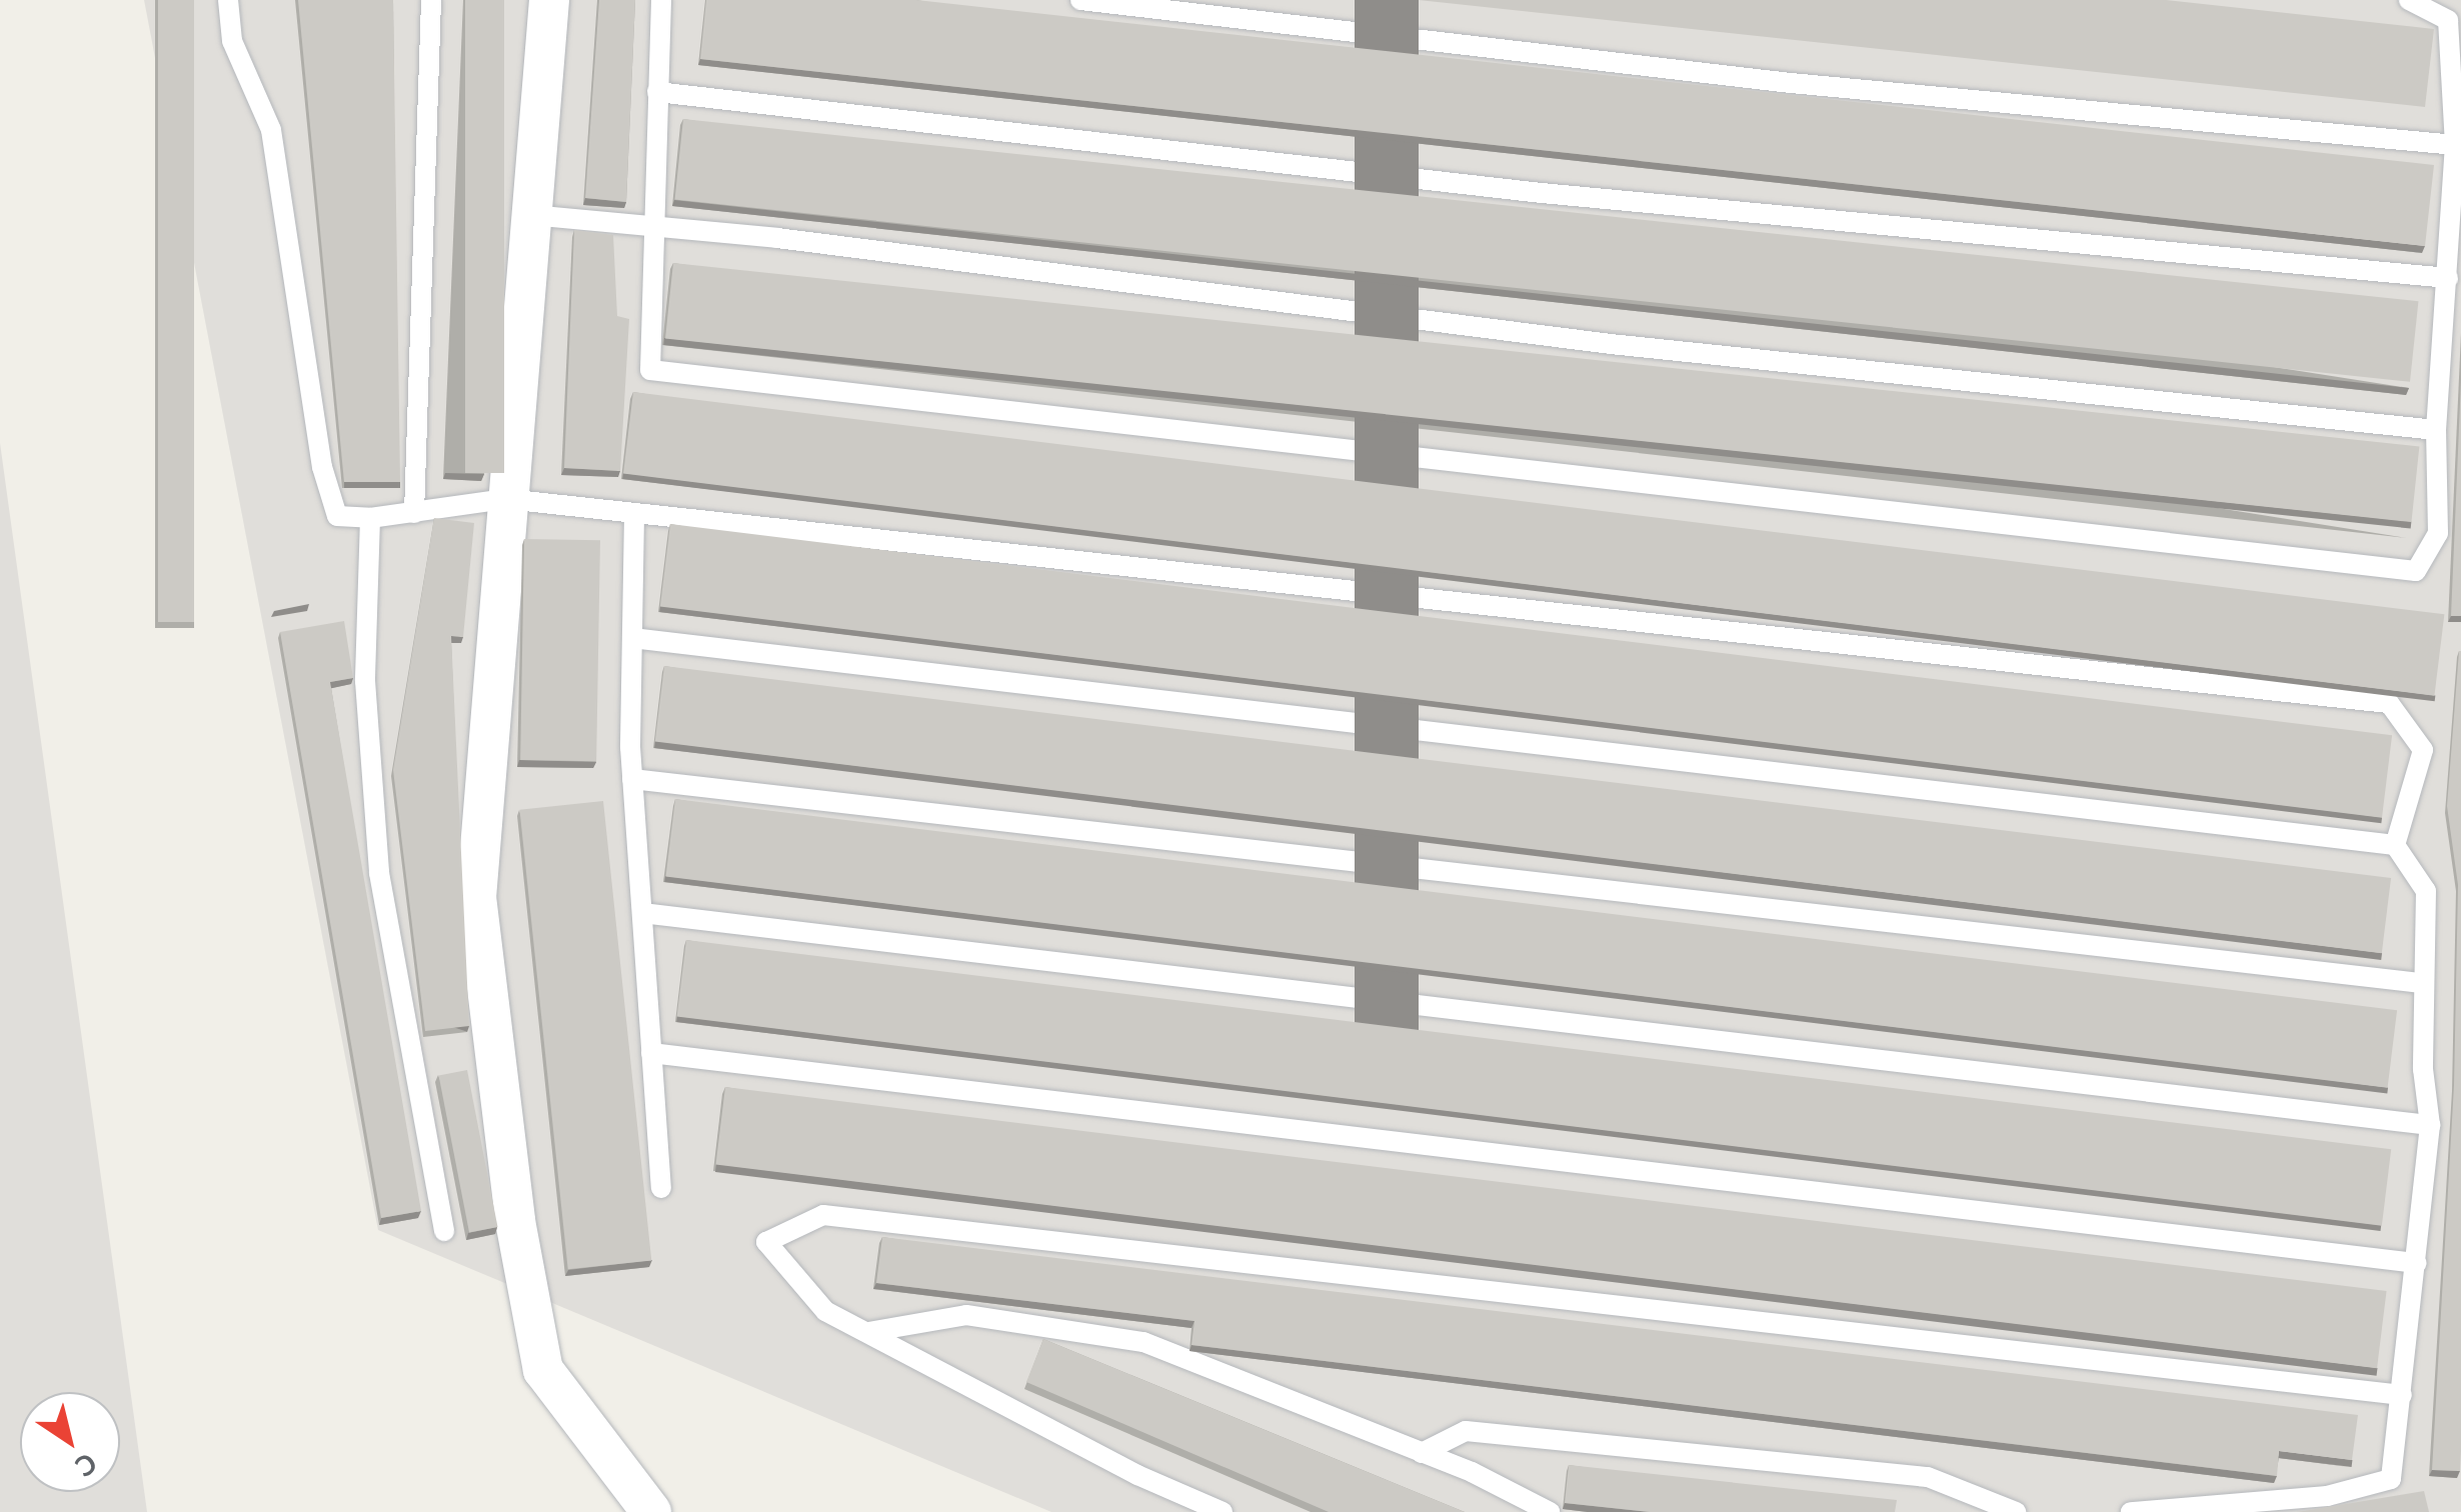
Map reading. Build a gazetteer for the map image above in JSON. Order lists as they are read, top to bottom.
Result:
{
  "north": "bottom right"
}
